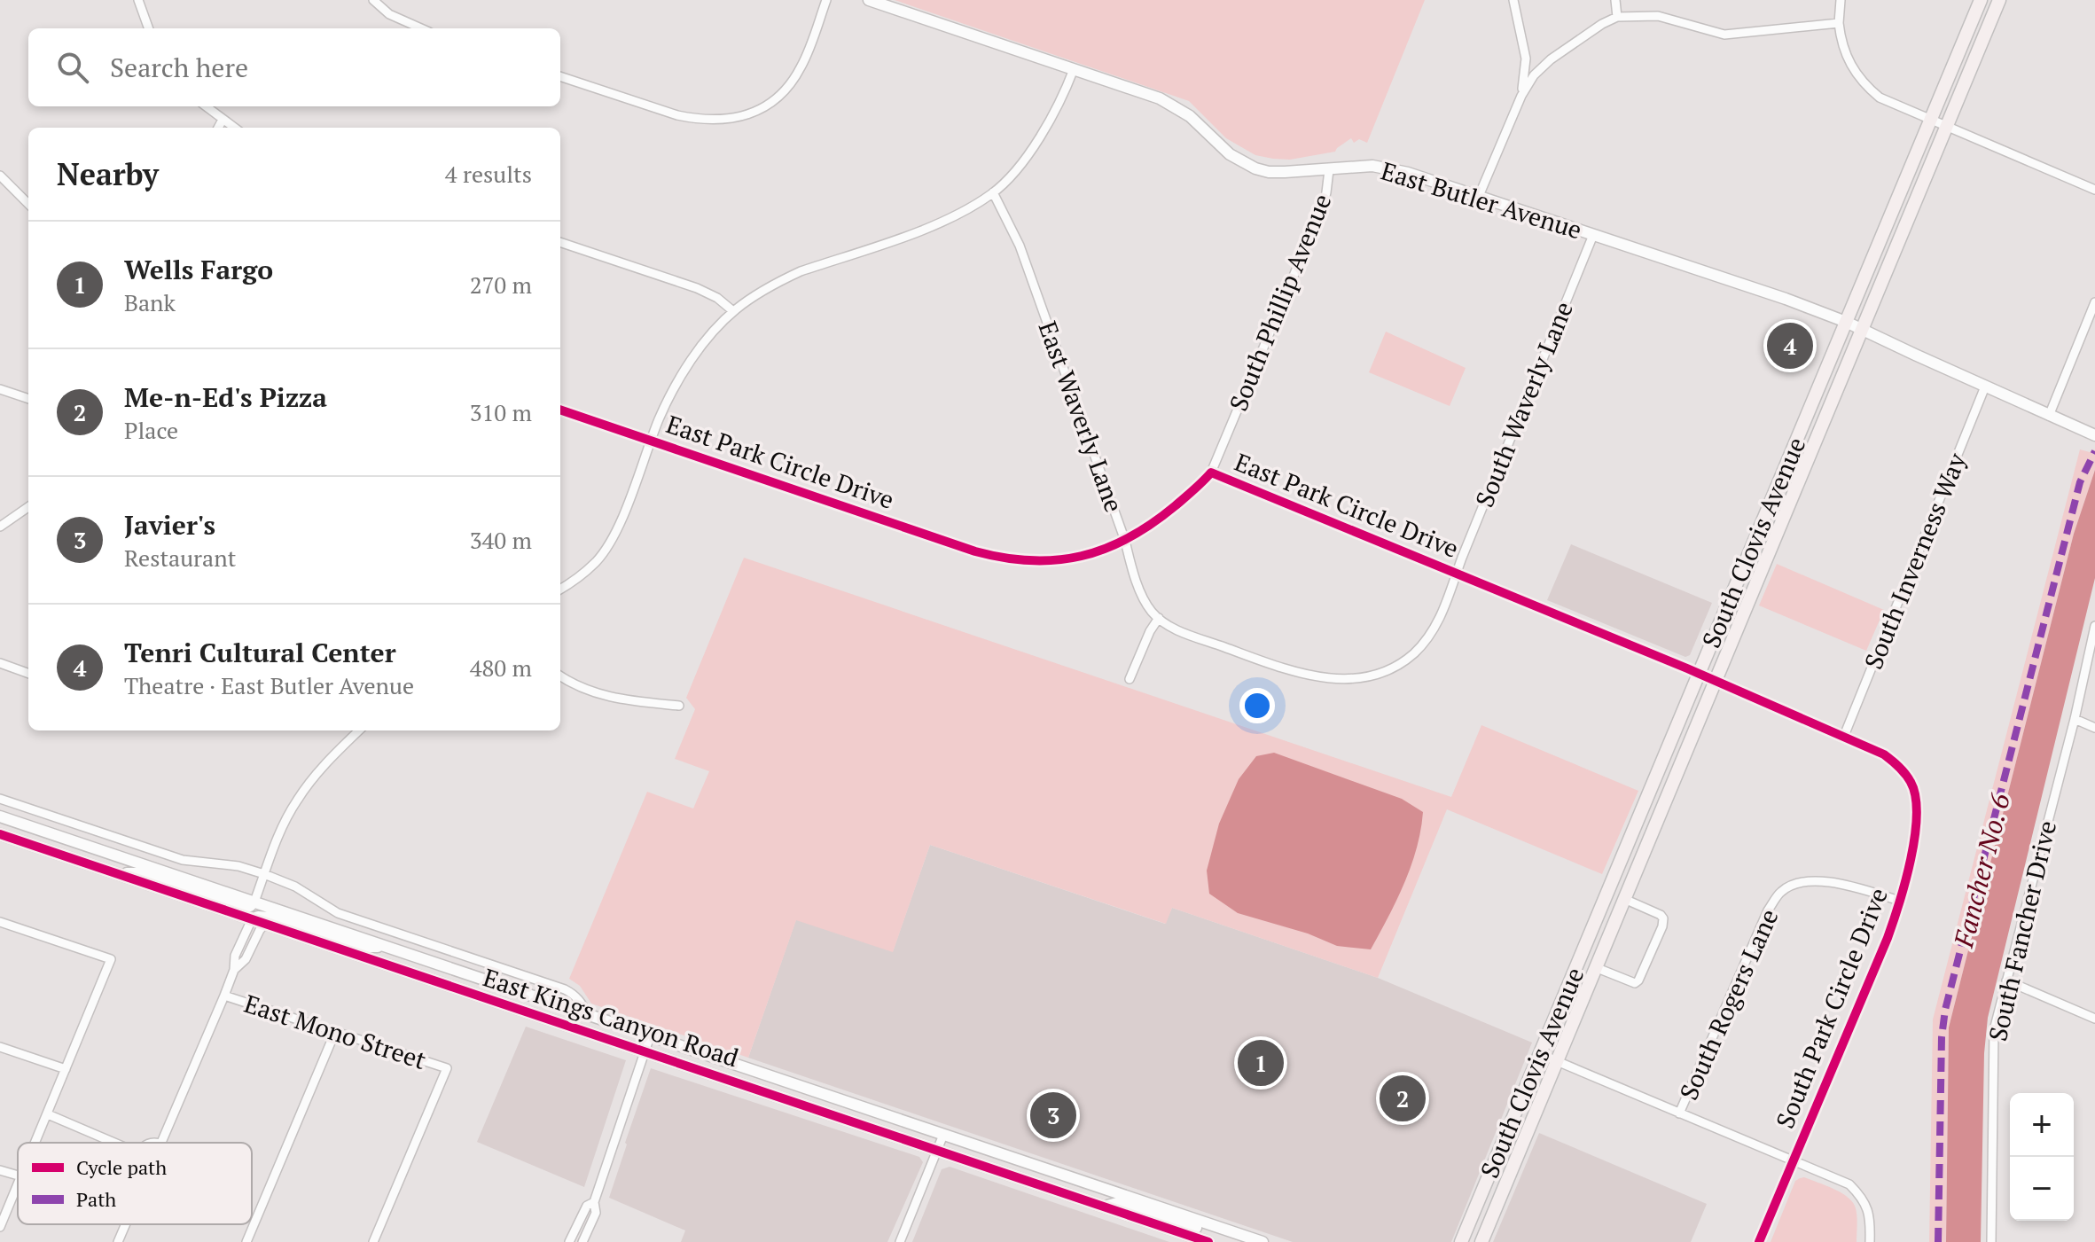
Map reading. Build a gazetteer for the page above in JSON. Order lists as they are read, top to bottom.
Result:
{
  "streets": {
    "main road": ["East Butler Avenue", "South Clovis Avenue", "East Kings Canyon Road"],
    "street": [
      "South Phillip Avenue",
      "South Waverly Lane",
      "East Waverly Lane",
      "East Park Circle Drive",
      "South Inverness Way",
      "South Fancher Drive",
      "South Rogers Lane",
      "South Park Circle Drive",
      "East Mono Street"
    ]
  },
  "crossings": [
    ["East Butler Avenue", "South Phillip Avenue"],
    ["East Butler Avenue", "South Waverly Lane"],
    ["East Butler Avenue", "South Clovis Avenue"],
    ["East Butler Avenue", "South Inverness Way"],
    ["South Phillip Avenue", "East Park Circle Drive"],
    ["South Waverly Lane", "East Park Circle Drive"],
    ["East Waverly Lane", "East Park Circle Drive"],
    ["East Park Circle Drive", "South Clovis Avenue"],
    ["East Park Circle Drive", "South Inverness Way"],
    ["East Park Circle Drive", "South Park Circle Drive"],
    ["South Rogers Lane", "South Park Circle Drive"]
  ],
  "water": ["Fancher No. 6"],
  "legend": ["Cycle path", "Path"],
  "page": {
    "search": "Search here",
    "heading": ["Nearby", "4 results"],
    "list": [
      {
        "mark": "1",
        "name": "Wells Fargo",
        "note": "Bank",
        "value": "270 m"
      },
      {
        "mark": "2",
        "name": "Me-n-Ed's Pizza",
        "note": "Place",
        "value": "310 m"
      },
      {
        "mark": "3",
        "name": "Javier's",
        "note": "Restaurant",
        "value": "340 m"
      },
      {
        "mark": "4",
        "name": "Tenri Cultural Center",
        "note": "Theatre · East Butler Avenue",
        "value": "480 m"
      }
    ],
    "pins": [
      "4",
      "1",
      "2",
      "3"
    ],
    "map_buttons": ["+", "−"]
  }
}
